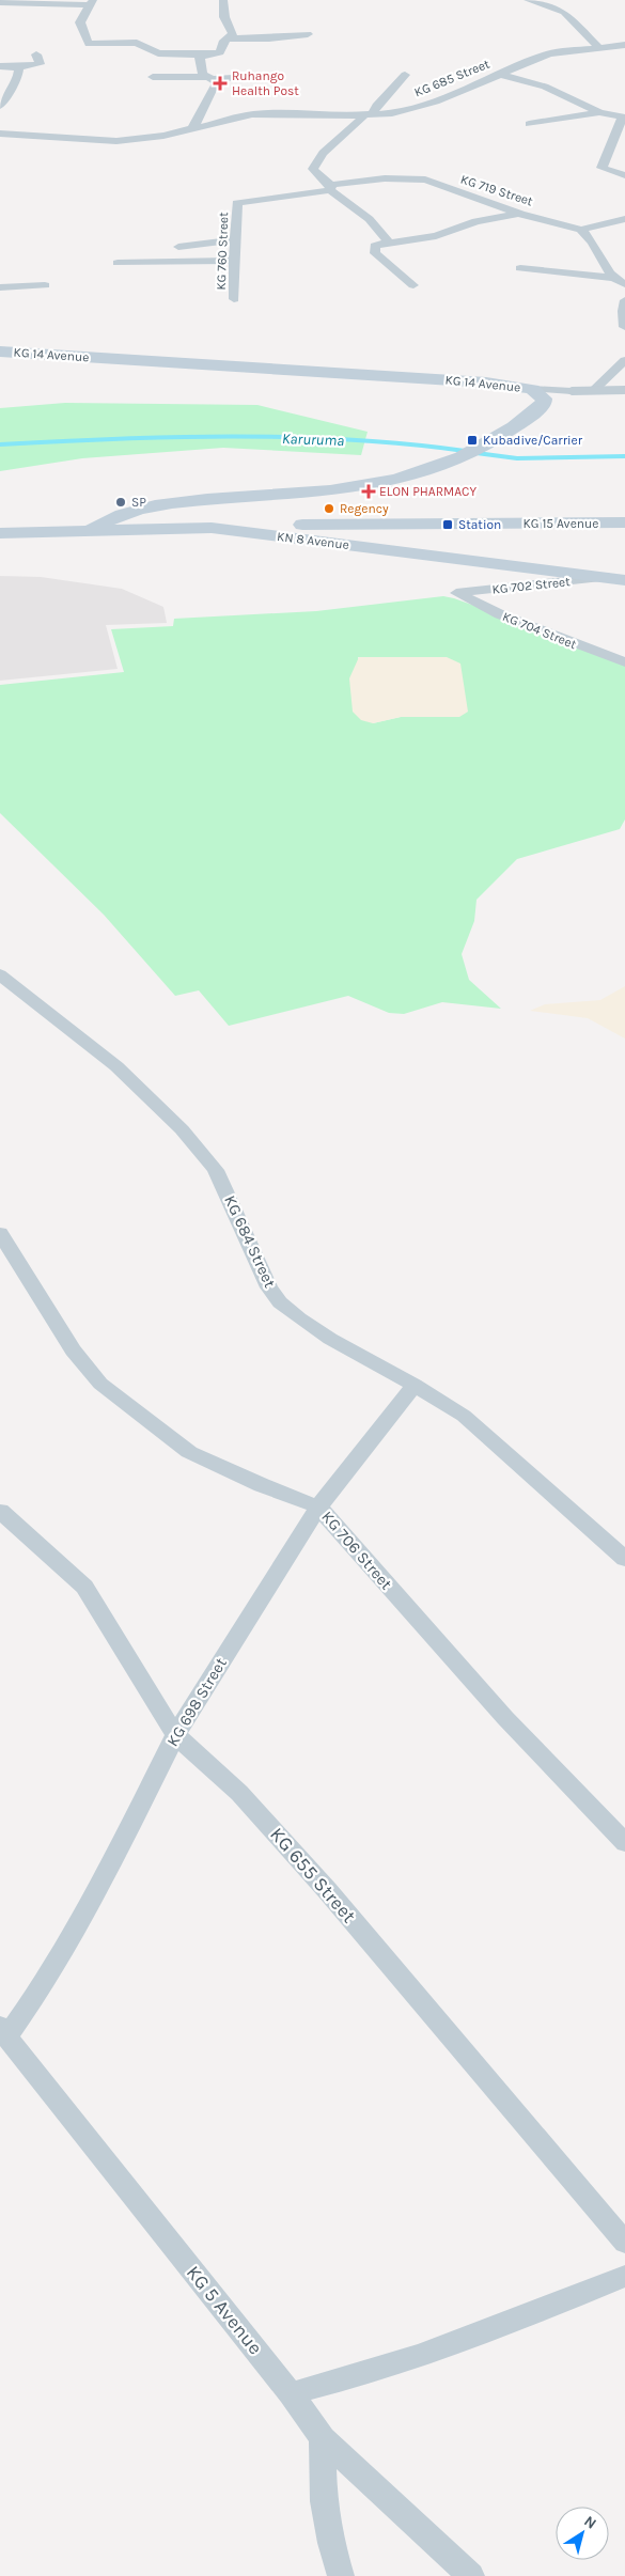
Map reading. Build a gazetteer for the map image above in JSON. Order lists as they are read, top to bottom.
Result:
{
  "streets": {
    "main road": ["KG 14 Avenue", "KG 15 Avenue", "KN 8 Avenue"],
    "street": [
      "KG 685 Street",
      "KG 719 Street",
      "KG 760 Street",
      "KG 702 Street",
      "KG 704 Street",
      "KG 684 Street",
      "KG 706 Street",
      "KG 698 Street",
      "KG 655 Street",
      "KG 5 Avenue"
    ]
  },
  "crossings": [
    ["KG 719 Street", "KG 760 Street"],
    ["KG 14 Avenue", "KN 8 Avenue"],
    ["KG 15 Avenue", "KN 8 Avenue"],
    ["KN 8 Avenue", "KG 702 Street"],
    ["KG 702 Street", "KG 704 Street"],
    ["KG 684 Street", "KG 698 Street"],
    ["KG 706 Street", "KG 698 Street"],
    ["KG 698 Street", "KG 655 Street"],
    ["KG 698 Street", "KG 5 Avenue"]
  ],
  "water": ["Karuruma"],
  "places": {
    "health": ["Ruhango Health Post", "ELON PHARMACY"],
    "transit": ["Kubadive/Carrier", "Station"],
    "other": ["SP", "Regency"]
  },
  "north": "top right"
}
